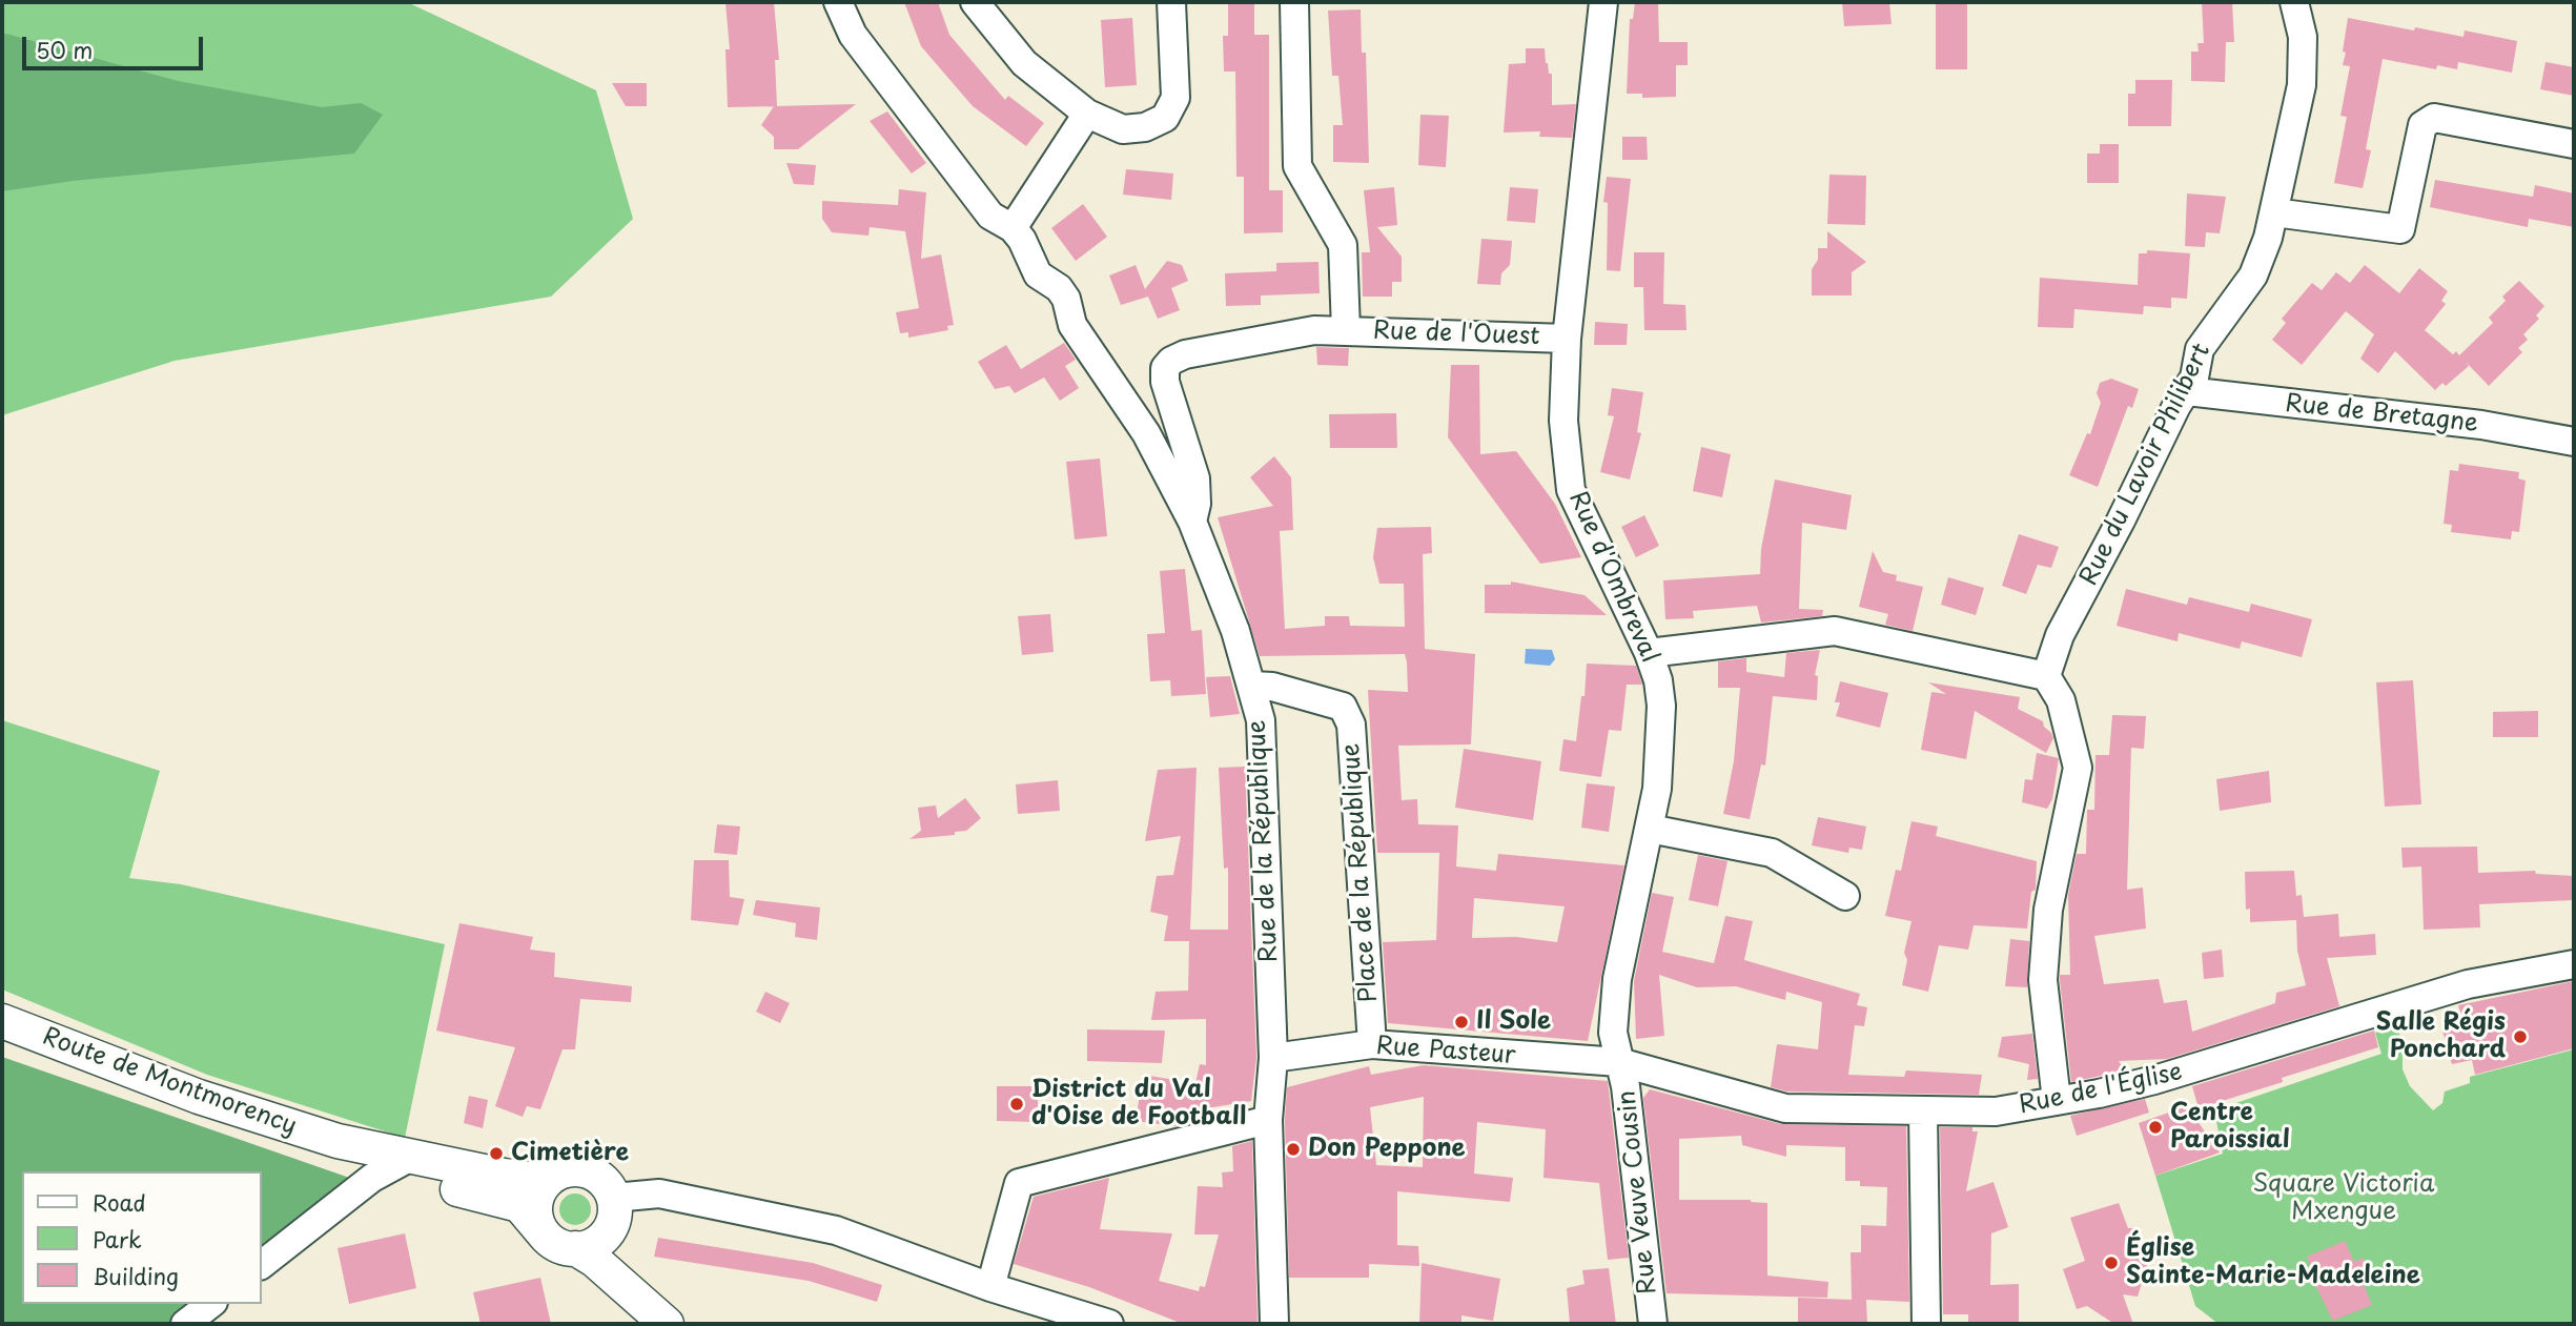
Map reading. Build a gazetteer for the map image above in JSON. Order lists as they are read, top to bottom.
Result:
{
  "streets": {
    "main road": ["Route de Montmorency"],
    "street": [
      "Rue de l'Ouest",
      "Rue de Bretagne",
      "Rue du Lavoir Philibert",
      "Rue d'Ombreval",
      "Rue de la République",
      "Place de la République",
      "Rue Pasteur",
      "Rue de l'Église",
      "Rue Veuve Cousin"
    ]
  },
  "crossings": [
    ["Rue de l'Ouest", "Rue d'Ombreval"],
    ["Rue de l'Ouest", "Rue de la République"],
    ["Rue de Bretagne", "Rue du Lavoir Philibert"],
    ["Rue d'Ombreval", "Rue Pasteur"],
    ["Rue d'Ombreval", "Rue de l'Église"],
    ["Rue d'Ombreval", "Rue Veuve Cousin"],
    ["Rue de la République", "Place de la République"],
    ["Rue de la République", "Rue Pasteur"],
    ["Place de la République", "Rue Pasteur"],
    ["Rue Pasteur", "Rue de l'Église"],
    ["Rue Pasteur", "Rue Veuve Cousin"],
    ["Rue de l'Église", "Rue Veuve Cousin"]
  ],
  "parks": ["Square Victoria Mxengue"],
  "places": [
    "Il Sole",
    "Salle Régis Ponchard",
    "District du Val d'Oise de Football",
    "Centre Paroissial",
    "Don Peppone",
    "Cimetière",
    "Église Sainte-Marie-Madeleine"
  ],
  "legend": ["Road", "Park", "Building"],
  "scale_bar": "50 m"
}
